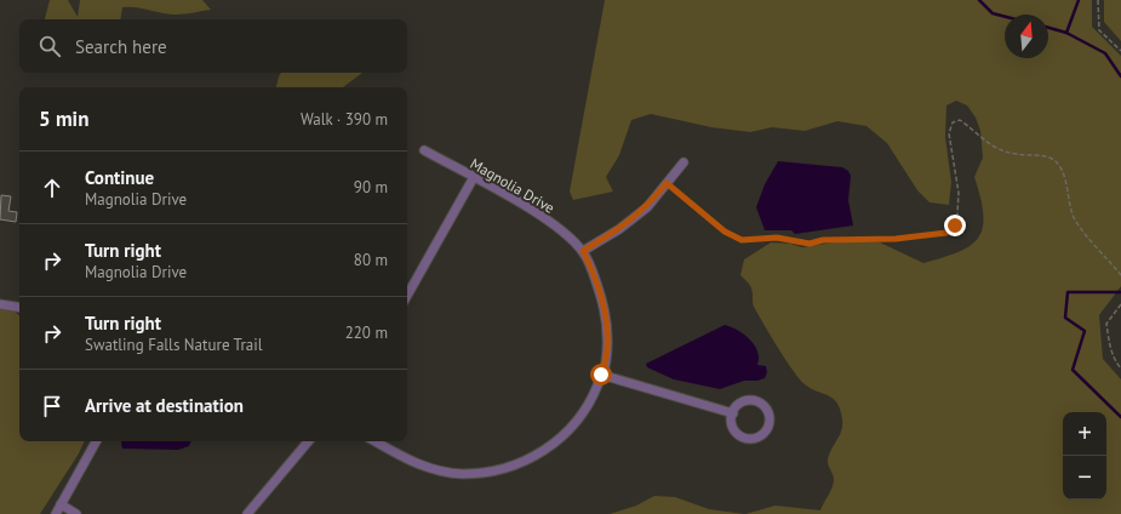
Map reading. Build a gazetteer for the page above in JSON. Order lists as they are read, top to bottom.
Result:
{
  "streets": {
    "street": ["Magnolia Drive"]
  },
  "north": "top",
  "page": {
    "search": "Search here",
    "heading": ["5 min", "Walk · 390 m"],
    "list": [
      ["Continue", "Magnolia Drive", "90 m"],
      ["Turn right", "Magnolia Drive", "80 m"],
      ["Turn right", "Swatling Falls Nature Trail", "220 m"],
      "Arrive at destination"
    ],
    "map_buttons": ["+", "−"]
  }
}
